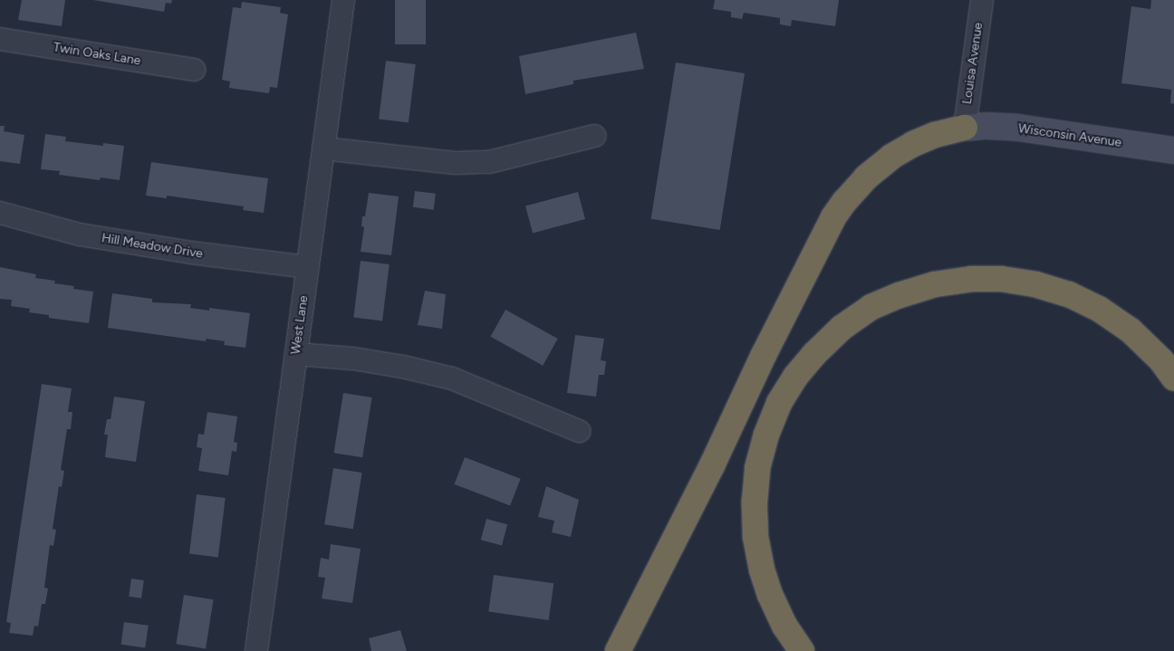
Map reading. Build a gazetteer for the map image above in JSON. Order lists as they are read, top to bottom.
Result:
{
  "streets": {
    "main road": ["Wisconsin Avenue"],
    "street": [
      "Twin Oaks Lane",
      "Louisa Avenue",
      "Hill Meadow Drive",
      "West Lane"
    ]
  },
  "crossings": [
    ["Louisa Avenue", "Wisconsin Avenue"],
    ["Hill Meadow Drive", "West Lane"]
  ]
}
